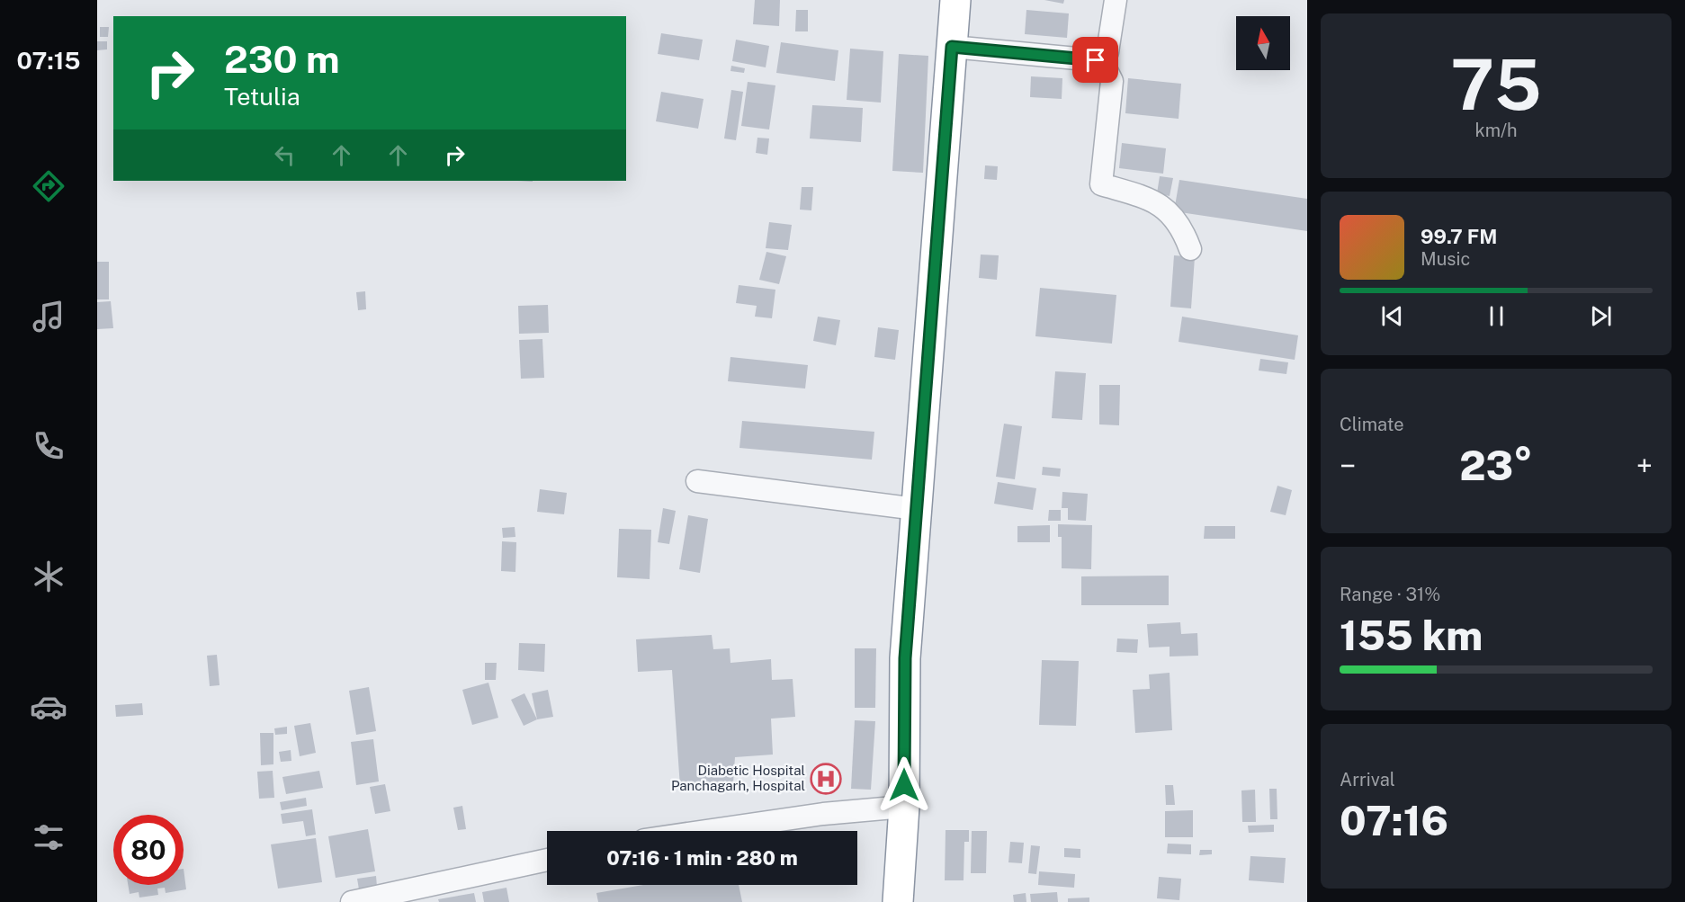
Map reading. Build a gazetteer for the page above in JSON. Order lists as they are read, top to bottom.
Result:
{
  "places": {
    "hospital": ["Diabetic Hospital Panchagarh, Hospital"]
  },
  "north": "top",
  "page": {
    "tabs": "07:15",
    "tile": [
      ["75", "km/h"],
      "Climate",
      ["Range · 31%", "155 km"],
      ["Arrival", "07:16"]
    ],
    "turn": ["230 m", "Tetulia"],
    "song": ["99.7 FM", "Music"],
    "heat": ["−", "23°", "+"],
    "limit": "80",
    "trip": "07:16 · 1 min · 280 m"
  }
}
